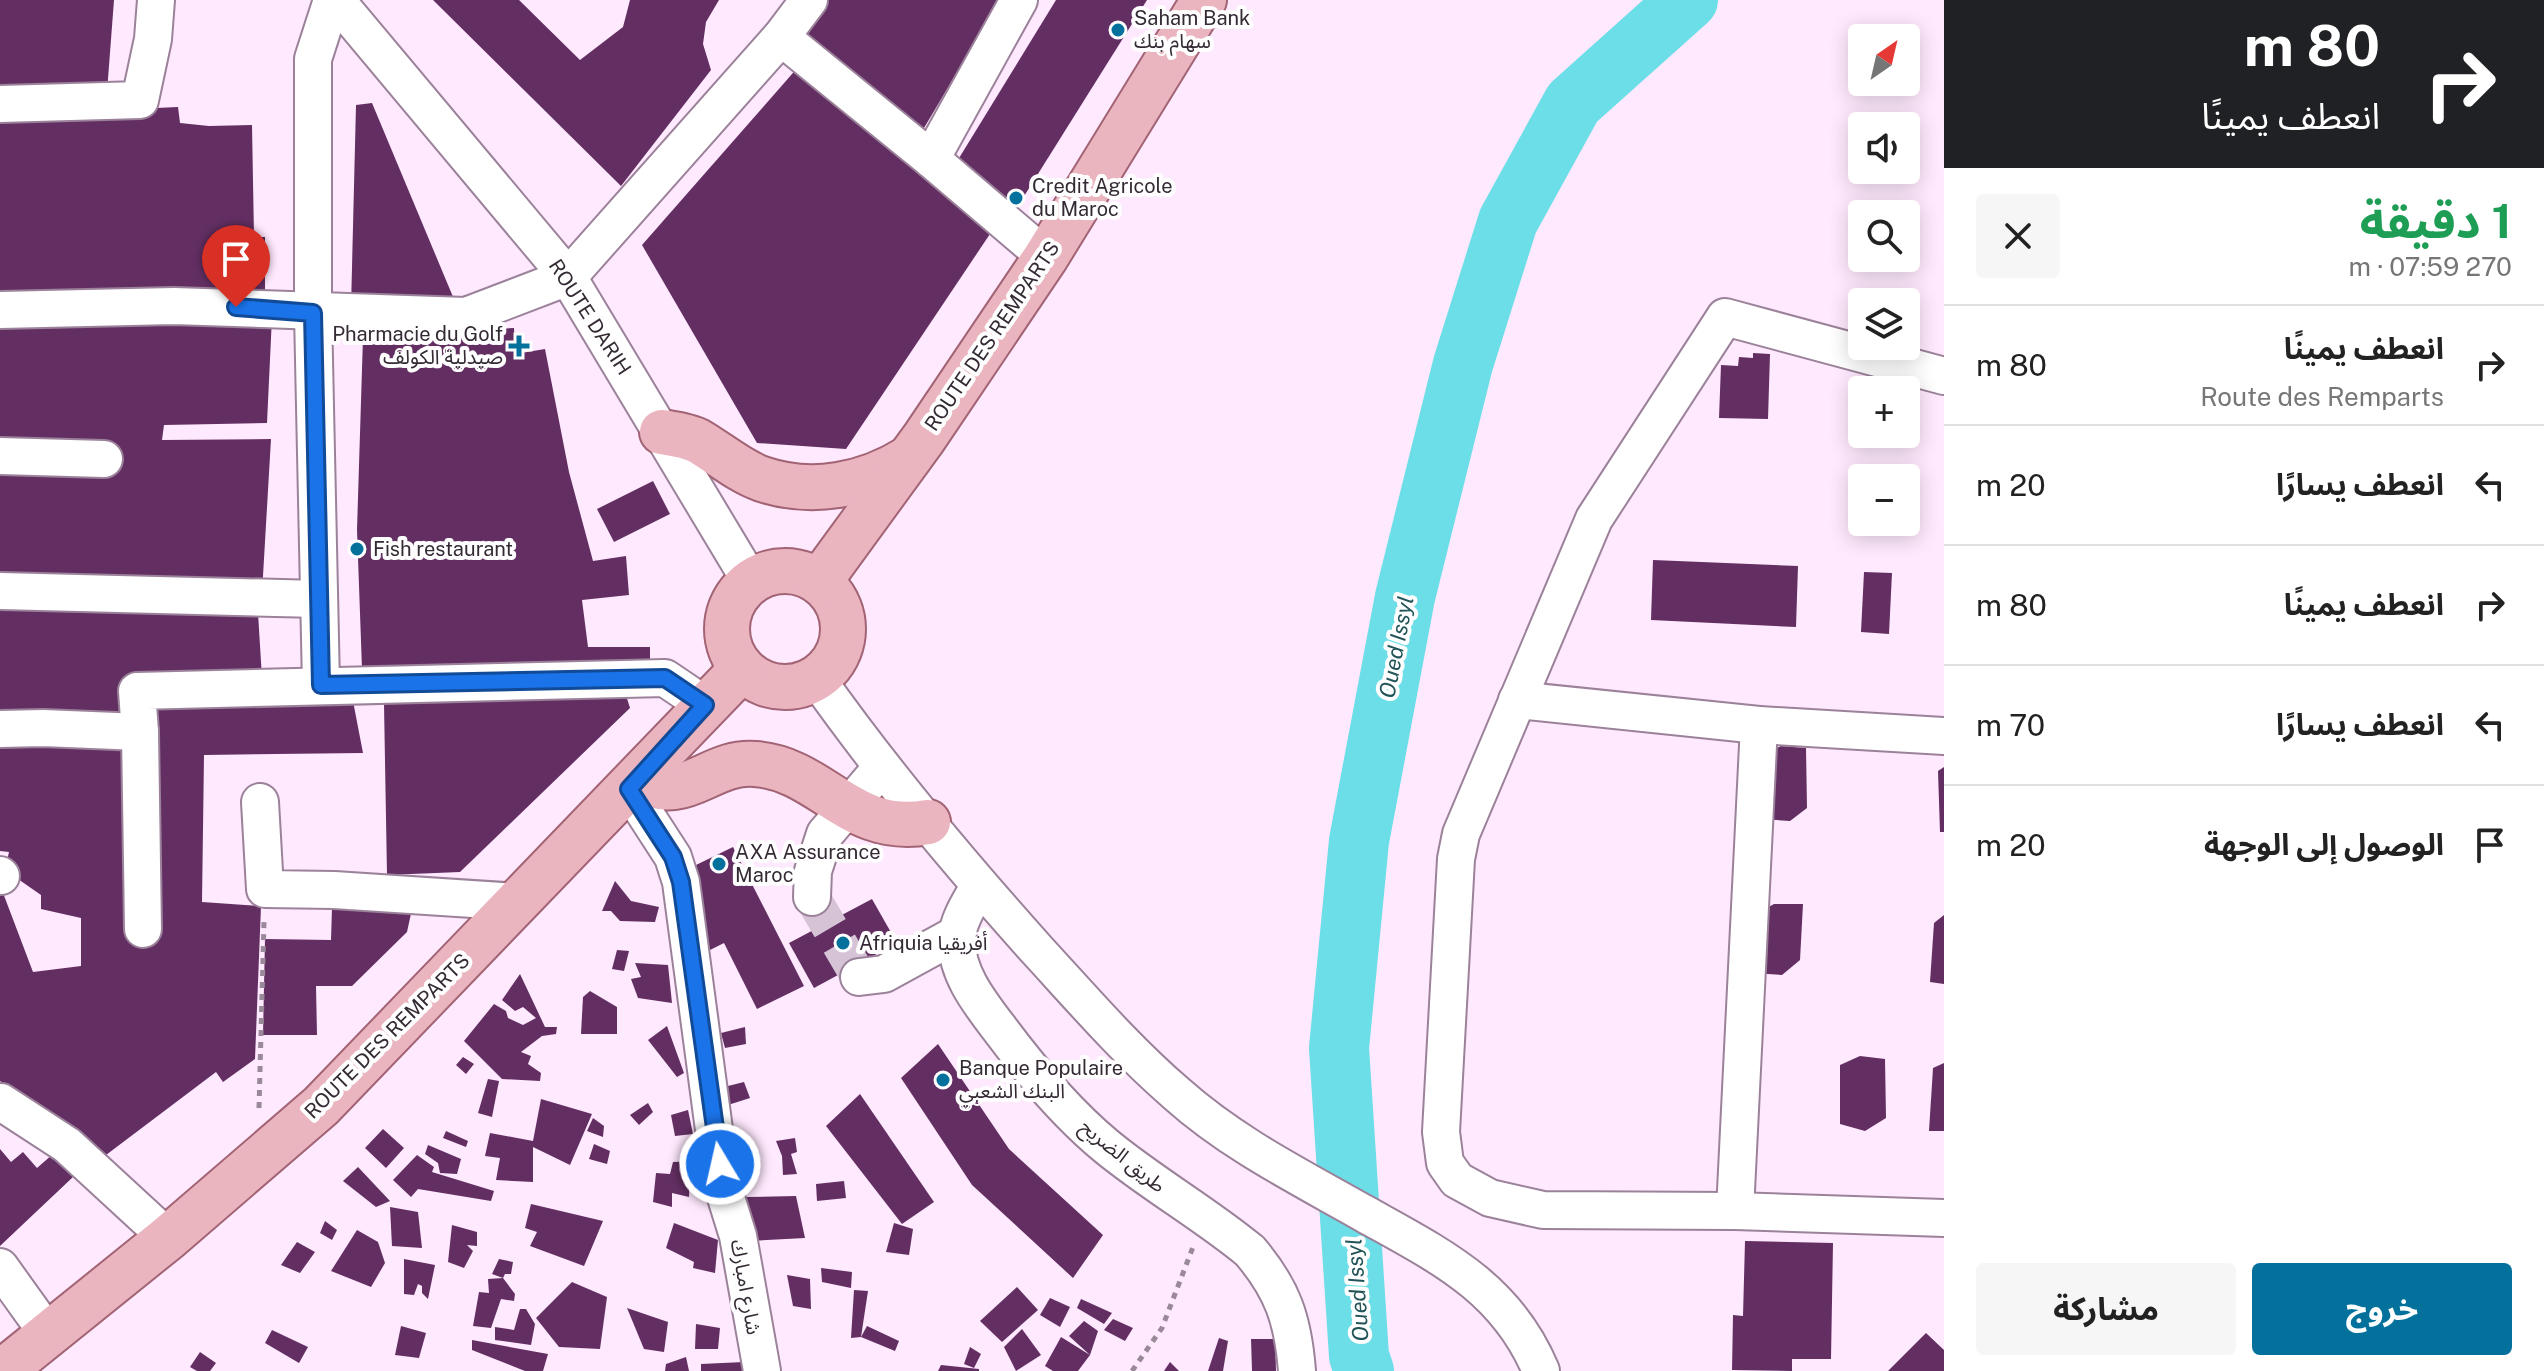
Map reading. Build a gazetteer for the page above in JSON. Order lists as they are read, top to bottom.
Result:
{
  "streets": {
    "main road": ["ROUTE DES REMPARTS"],
    "street": ["ROUTE DARIH", "طريق الضريح", "شارع امبارك"]
  },
  "crossings": [
    ["ROUTE DARIH", "ROUTE DES REMPARTS"],
    ["ROUTE DES REMPARTS", "شارع امبارك"]
  ],
  "water": ["Oued Issyl"],
  "places": {
    "other": [
      "Saham Bank سهام بنك",
      "Credit Agricole du Maroc",
      "Fish restaurant",
      "AXA Assurance Maroc",
      "Afriquia أفريقيا",
      "Banque Populaire البنك الشعبي"
    ],
    "health": ["Pharmacie du Golf صيدلية الكولف"]
  },
  "north": "top right",
  "page": {
    "turn": ["80 m", "انعطف يمينًا"],
    "map_buttons": ["+", "−"],
    "heading": ["1 دقيقة", "270 m · 07:59"],
    "list": [
      {
        "name": "انعطف يمينًا",
        "note": "Route des Remparts",
        "value": "80 m"
      },
      {
        "name": "انعطف يسارًا",
        "value": "20 m"
      },
      {
        "name": "انعطف يمينًا",
        "value": "80 m"
      },
      {
        "name": "انعطف يسارًا",
        "value": "70 m"
      },
      {
        "name": "الوصول إلى الوجهة",
        "value": "20 m"
      }
    ],
    "buttons": ["خروج", "مشاركة"]
  }
}
